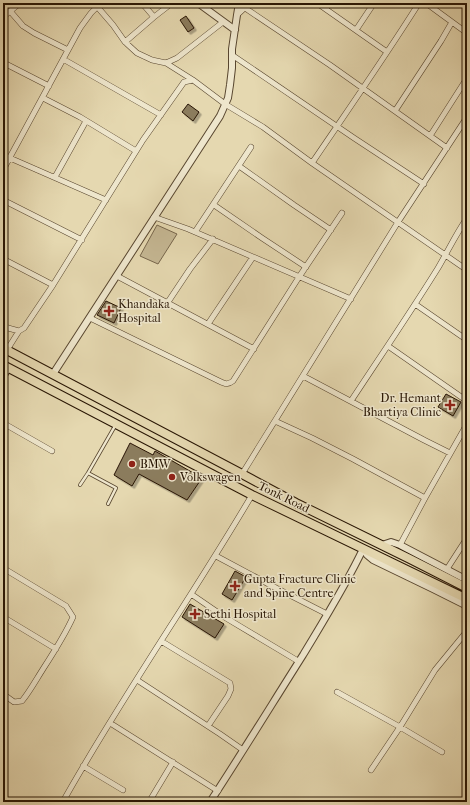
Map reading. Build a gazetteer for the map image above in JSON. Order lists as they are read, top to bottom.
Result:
{
  "streets": {
    "main road": ["Tonk Road"]
  },
  "places": {
    "health": [
      "Khandaka Hospital",
      "Dr. Hemant Bhartiya Clinic",
      "Gupta Fracture Clinic and Spine Centre",
      "Sethi Hospital"
    ],
    "other": ["BMW", "Volkswagen"]
  }
}
